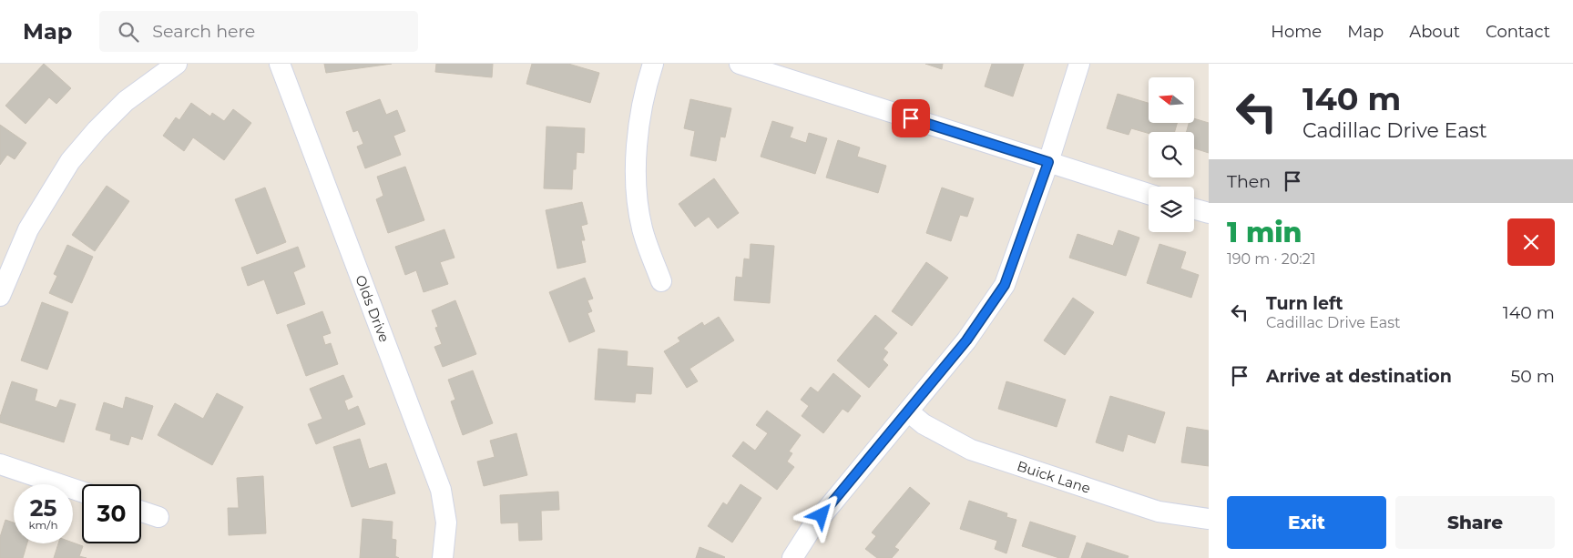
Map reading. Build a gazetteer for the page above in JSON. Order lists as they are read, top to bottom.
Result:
{
  "streets": {
    "street": ["Olds Drive", "Buick Lane"]
  },
  "north": "left",
  "page": {
    "header": "Map",
    "search": "Search here",
    "nav": [
      "Home",
      "Map",
      "About",
      "Contact"
    ],
    "turn": ["140 m", "Cadillac Drive East"],
    "then": "Then",
    "heading": ["1 min", "190 m · 20:21"],
    "list": [
      {
        "name": "Turn left",
        "note": "Cadillac Drive East",
        "value": "140 m"
      },
      {
        "name": "Arrive at destination",
        "value": "50 m"
      }
    ],
    "speed": "25 km/h",
    "limit": "30",
    "buttons": ["Exit", "Share"]
  }
}
